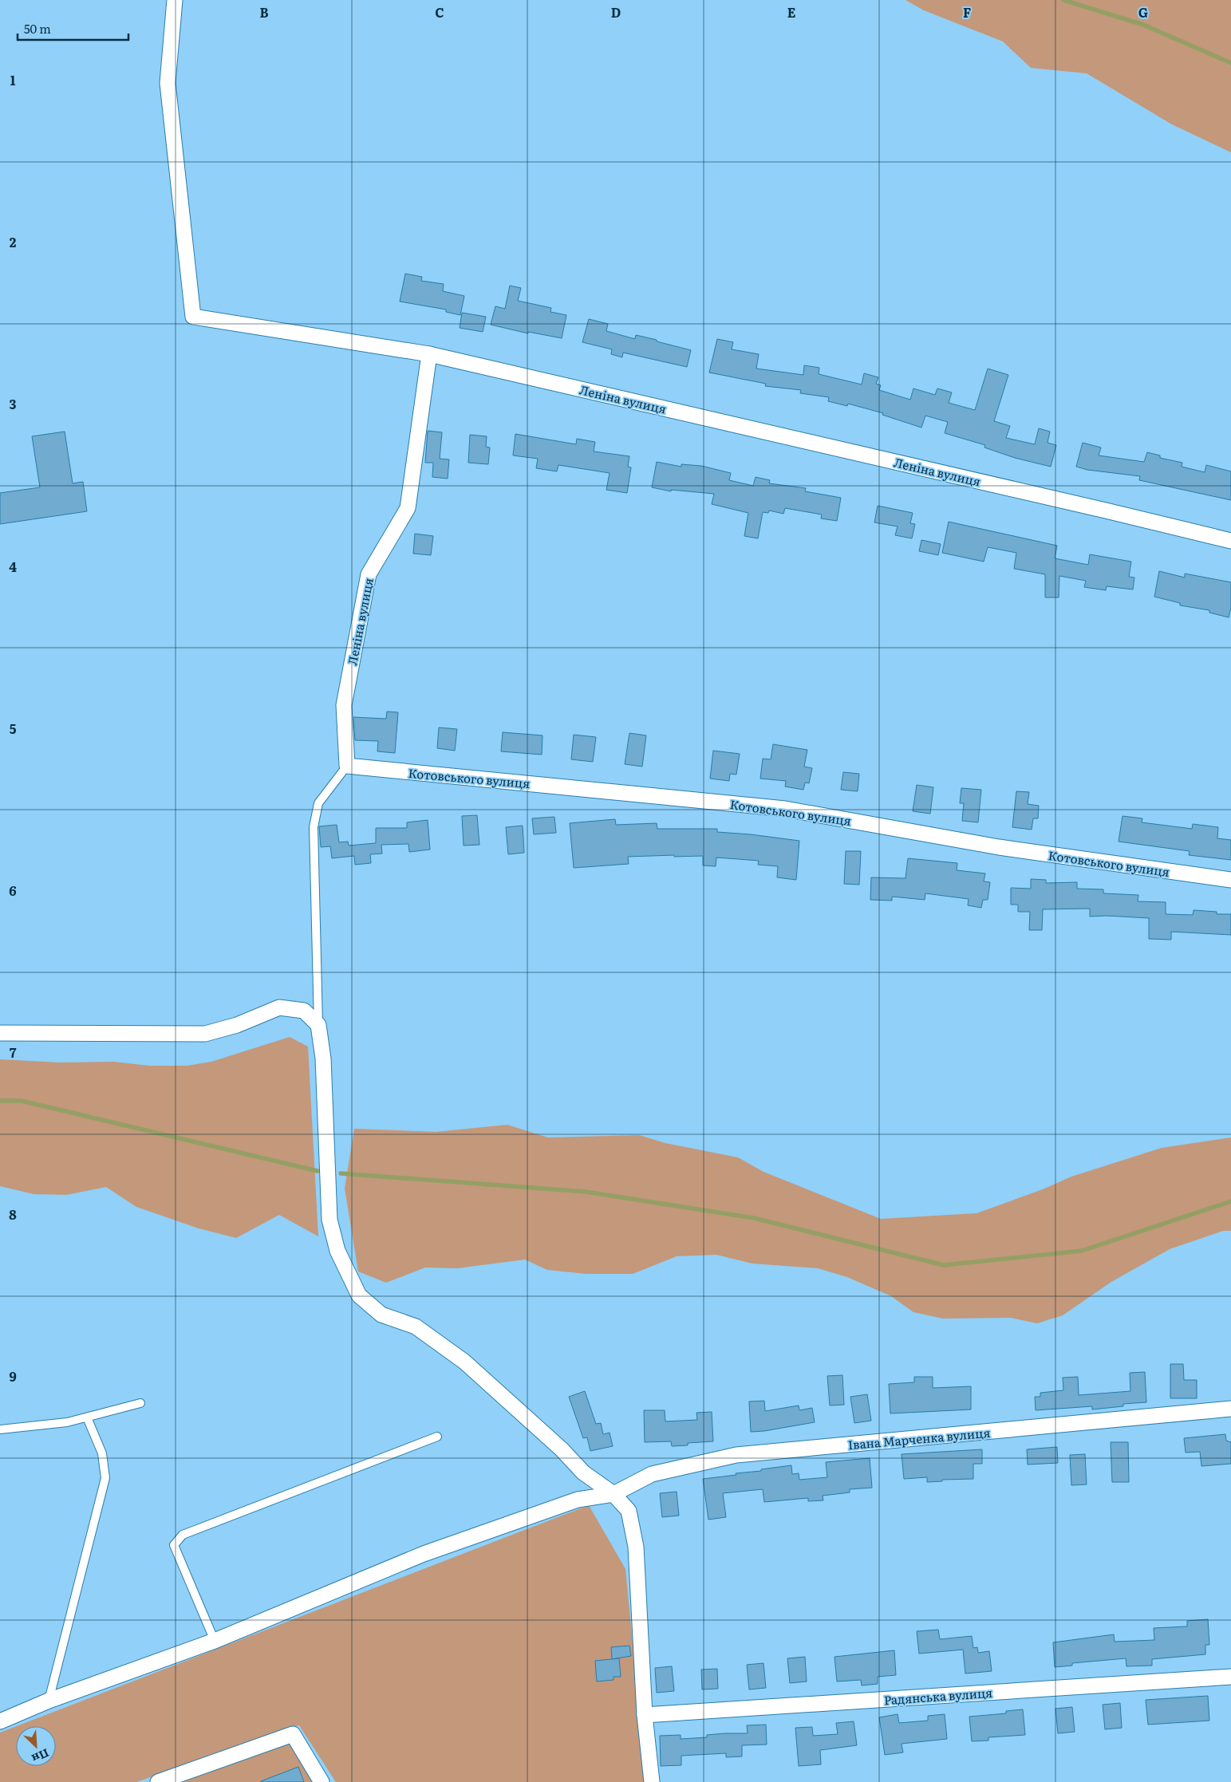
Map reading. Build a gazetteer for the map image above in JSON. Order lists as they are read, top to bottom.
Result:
{
  "streets": {
    "street": [
      "Леніна вулиця",
      "Котовського вулиця",
      "Івана Марченка вулиця",
      "Радянська вулиця"
    ]
  },
  "crossings": [
    ["Леніна вулиця", "Котовського вулиця"]
  ],
  "scale_bar": "50 m",
  "north": "bottom right",
  "grid": {
    "columns": [
      "B",
      "C",
      "D",
      "E",
      "F",
      "G"
    ],
    "rows": [
      "1",
      "2",
      "3",
      "4",
      "5",
      "6",
      "7",
      "8",
      "9"
    ]
  }
}
